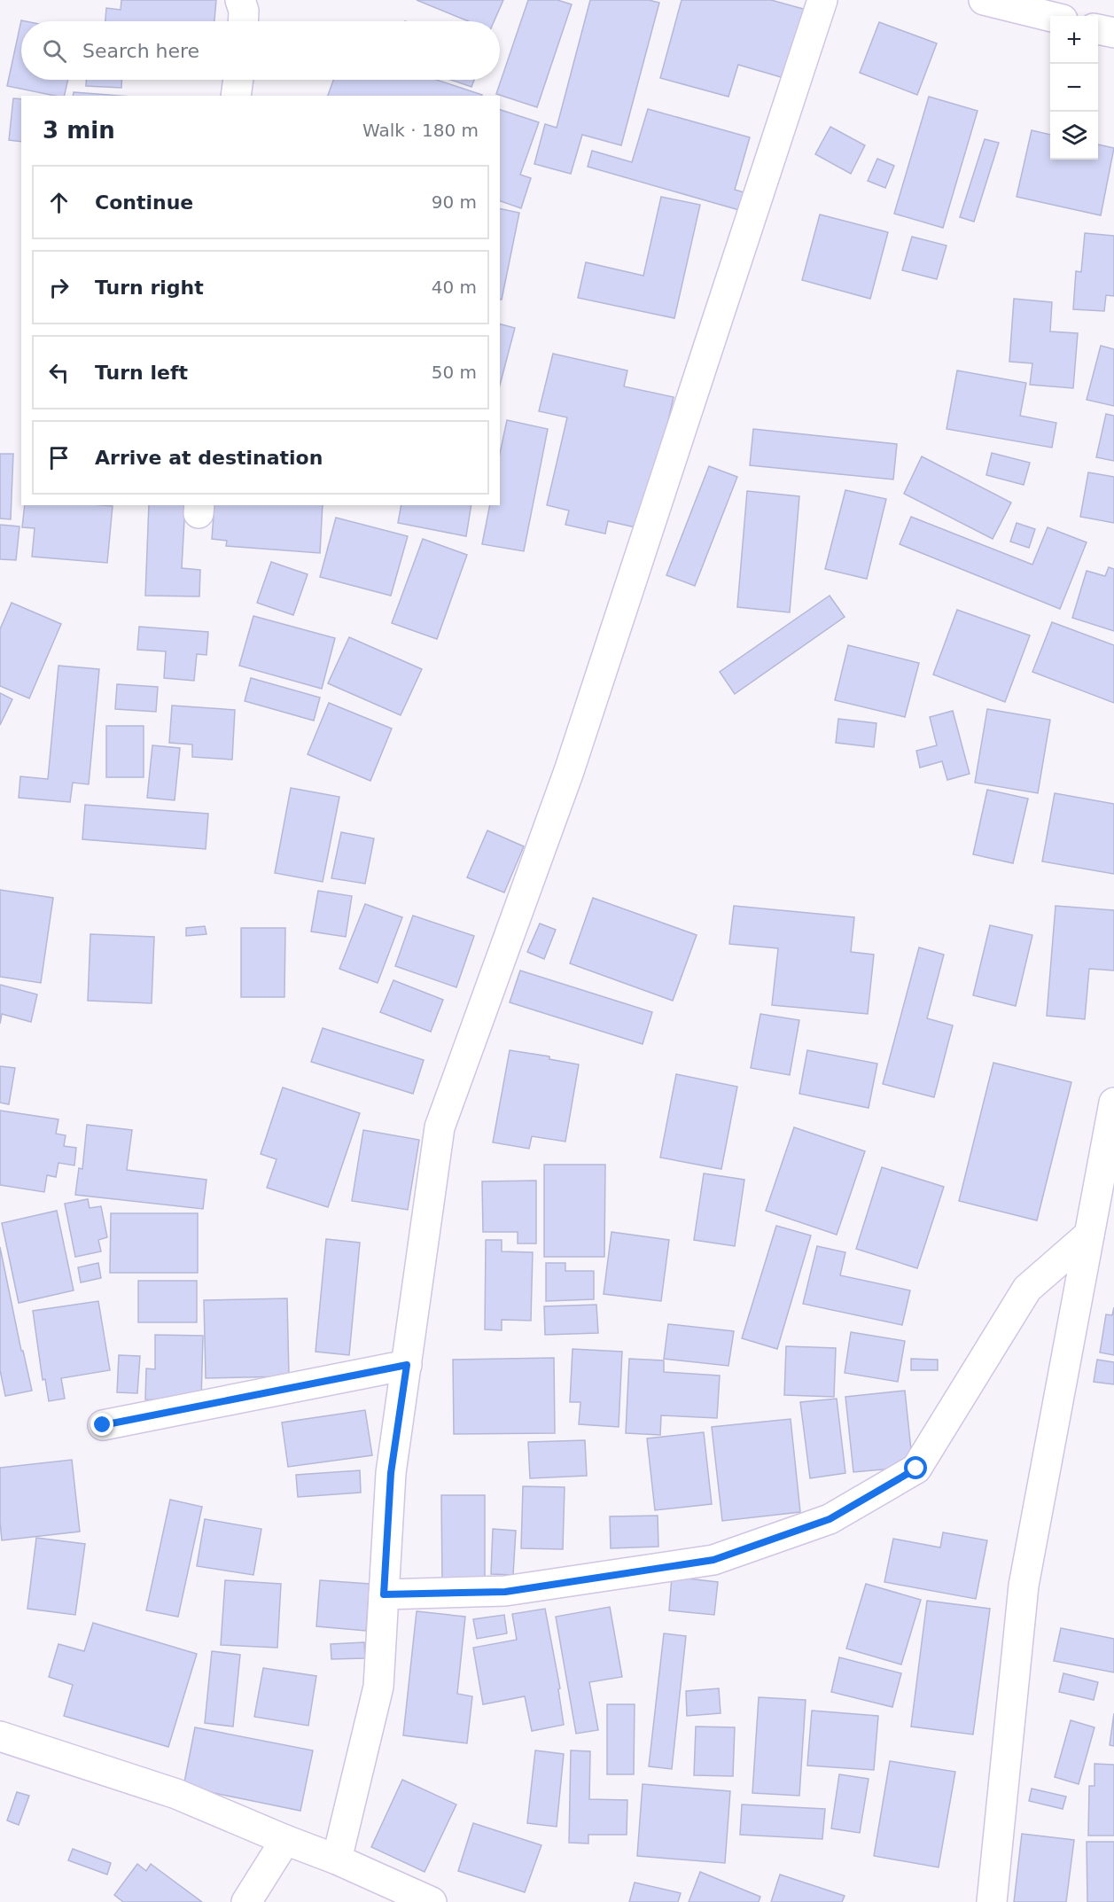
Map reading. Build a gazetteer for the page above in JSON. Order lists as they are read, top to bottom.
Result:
{
  "page": {
    "map_buttons": ["+", "−"],
    "search": "Search here",
    "heading": ["3 min", "Walk · 180 m"],
    "list": [
      ["Continue", "90 m"],
      ["Turn right", "40 m"],
      ["Turn left", "50 m"],
      "Arrive at destination"
    ]
  }
}
